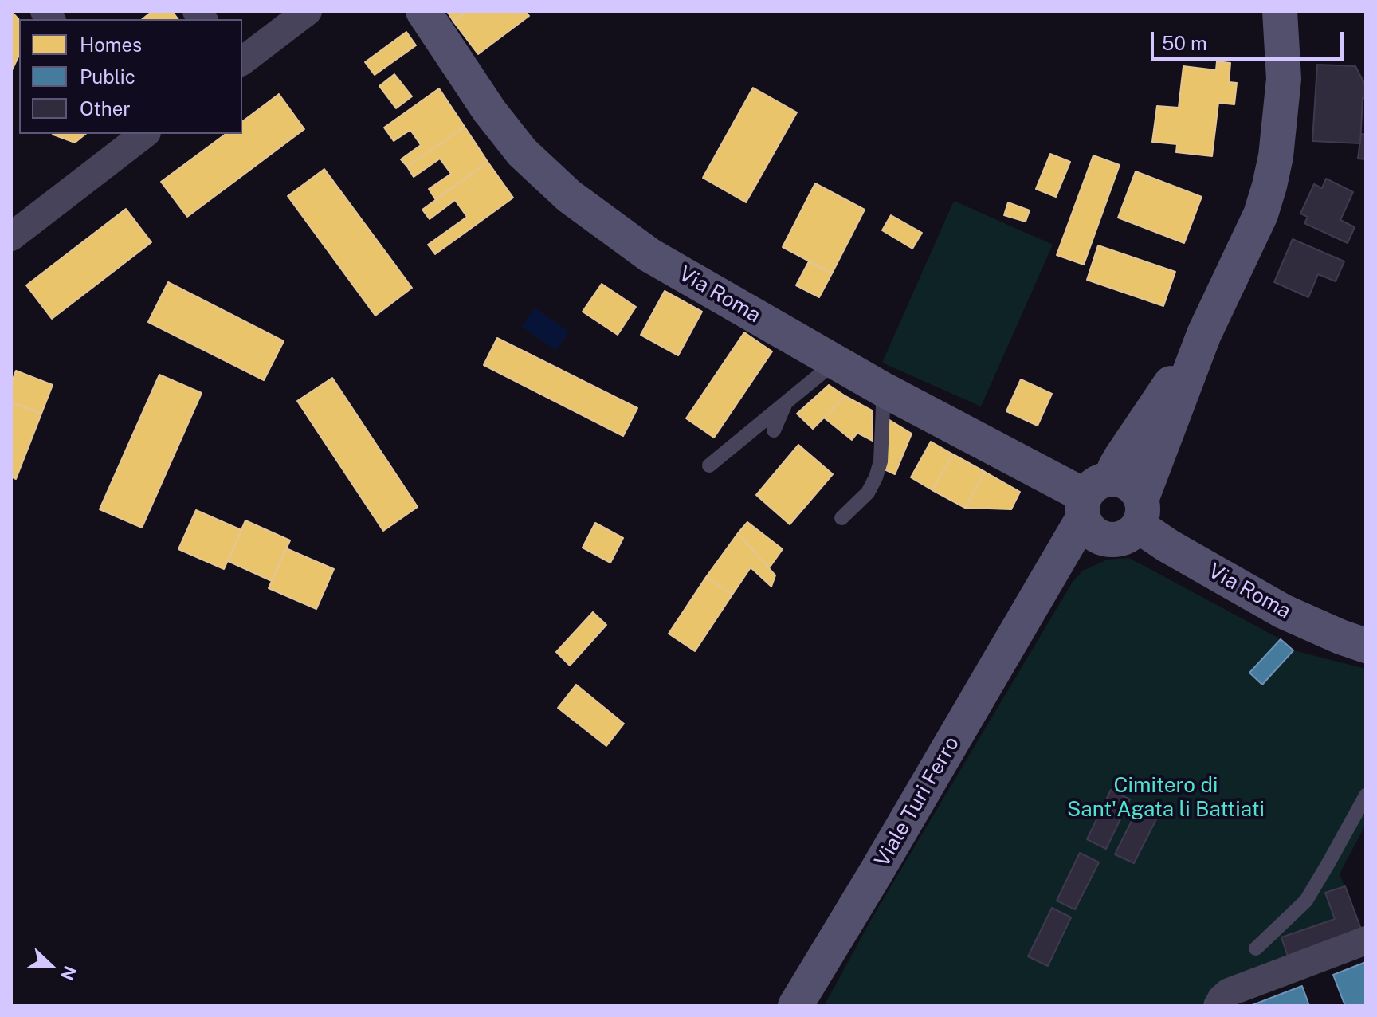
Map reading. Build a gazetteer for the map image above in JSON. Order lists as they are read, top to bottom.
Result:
{
  "streets": {
    "main road": ["Via Roma", "Viale Turi Ferro"]
  },
  "crossings": [
    ["Via Roma", "Viale Turi Ferro"]
  ],
  "parks": ["Cimitero di Sant'Agata li Battiati"],
  "legend": ["Homes", "Public", "Other"],
  "scale_bar": "50 m",
  "north": "right"
}
